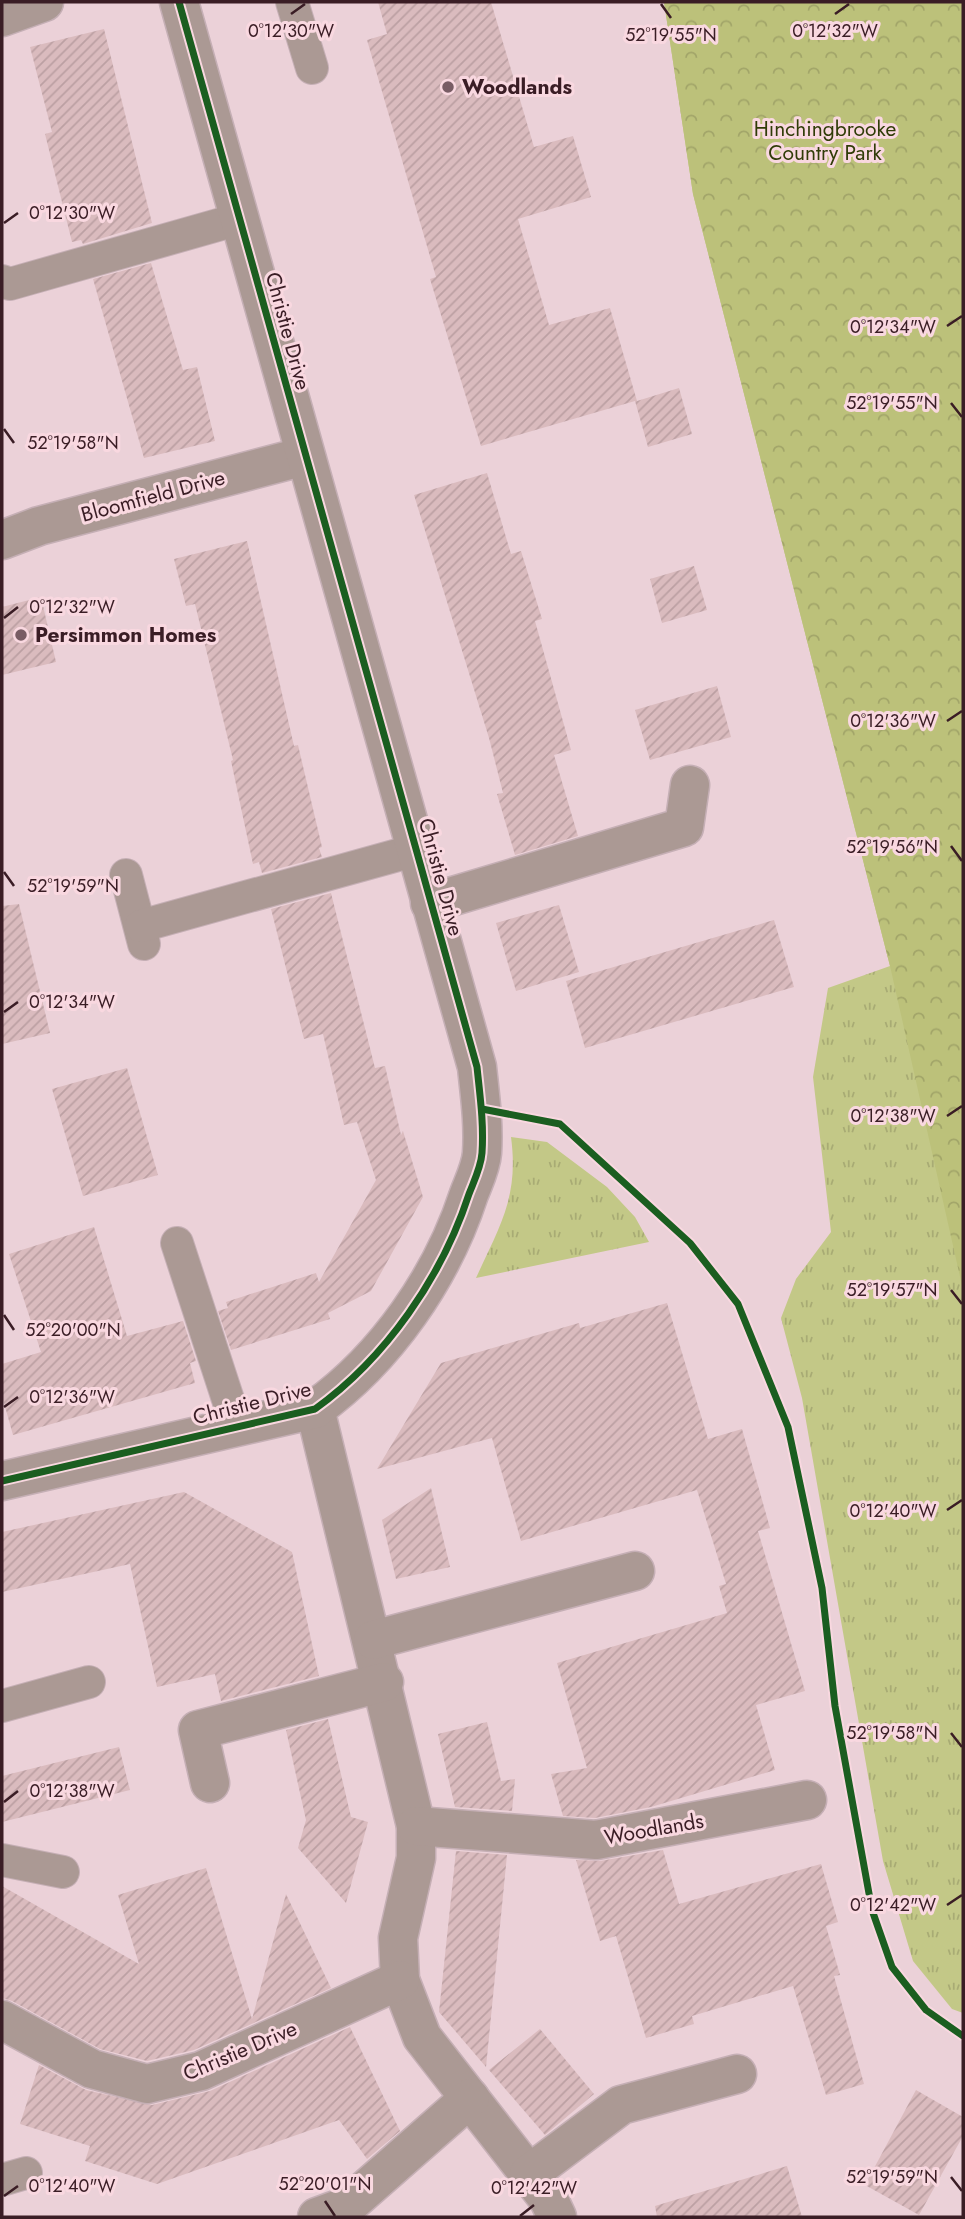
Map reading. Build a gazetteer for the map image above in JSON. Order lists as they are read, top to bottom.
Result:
{
  "streets": {
    "street": ["Christie Drive", "Bloomfield Drive", "Woodlands"]
  },
  "crossings": [
    ["Christie Drive", "Bloomfield Drive"]
  ],
  "parks": ["Hinchingbrooke Country Park"],
  "places": ["Woodlands", "Persimmon Homes"],
  "coordinates": [
    "0°12'30\"W",
    "0°12'32\"W",
    "52°19'55\"N",
    "0°12'34\"W",
    "52°19'58\"N",
    "0°12'36\"W",
    "52°19'56\"N",
    "52°19'59\"N",
    "0°12'38\"W",
    "52°19'57\"N",
    "52°20'00\"N",
    "0°12'40\"W",
    "0°12'42\"W",
    "52°20'01\"N"
  ]
}
